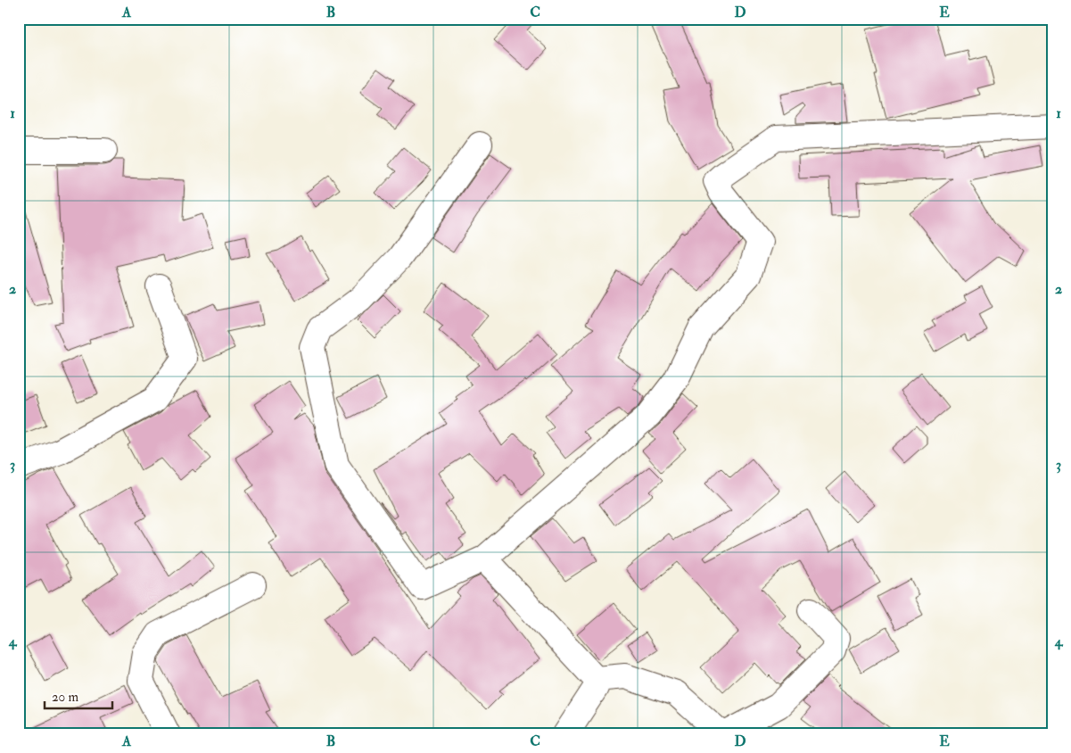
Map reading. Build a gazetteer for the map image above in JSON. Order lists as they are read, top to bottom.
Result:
{
  "scale_bar": "20 m",
  "grid": {
    "columns": [
      "A",
      "B",
      "C",
      "D",
      "E"
    ],
    "rows": [
      "1",
      "2",
      "3",
      "4"
    ]
  }
}
